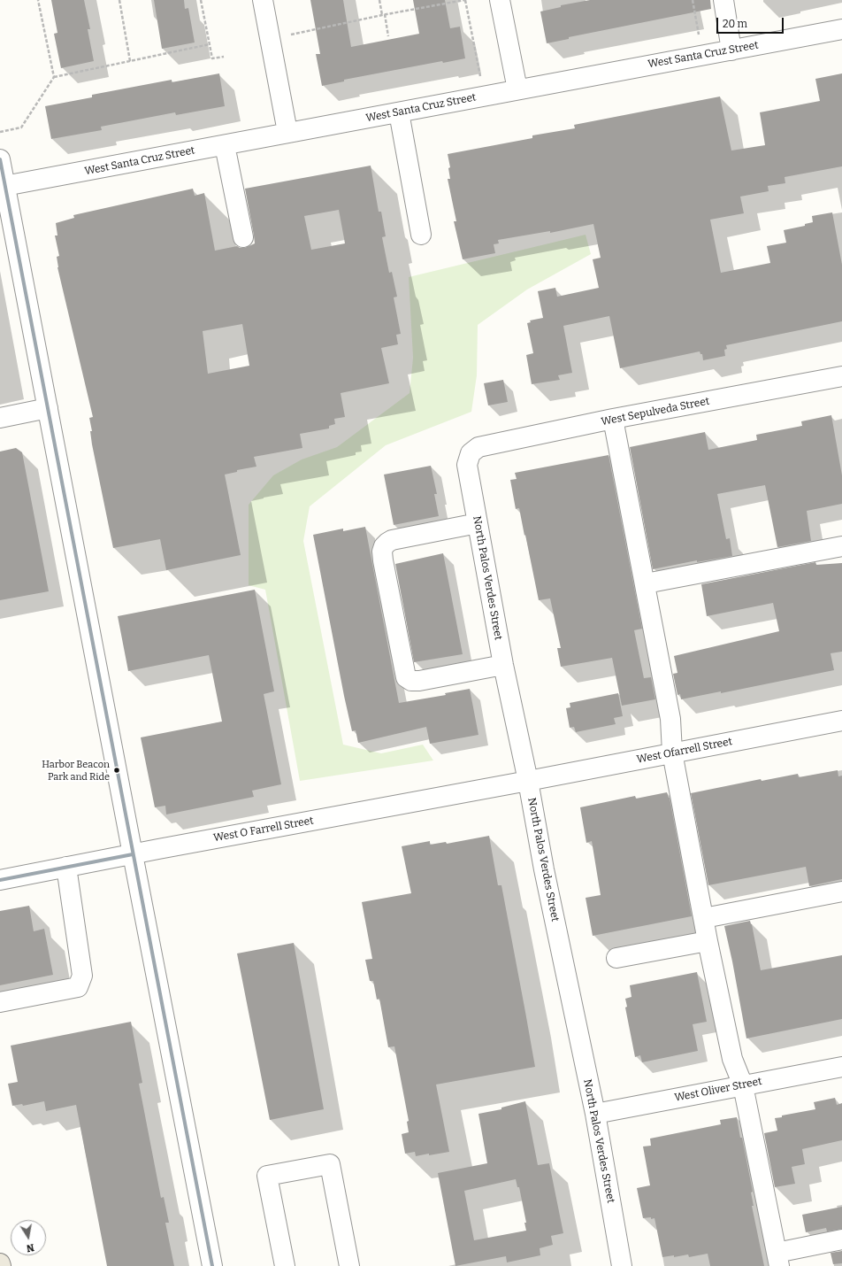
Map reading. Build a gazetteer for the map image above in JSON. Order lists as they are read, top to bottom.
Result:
{
  "streets": {
    "street": [
      "West Santa Cruz Street",
      "West Sepulveda Street",
      "North Palos Verdes Street",
      "West Ofarrell Street",
      "West O Farrell Street",
      "West Oliver Street"
    ]
  },
  "crossings": [
    ["West Sepulveda Street", "North Palos Verdes Street"],
    ["North Palos Verdes Street", "West Ofarrell Street"],
    ["North Palos Verdes Street", "West O Farrell Street"],
    ["North Palos Verdes Street", "West Oliver Street"],
    ["West Ofarrell Street", "West O Farrell Street"]
  ],
  "places": ["Harbor Beacon Park and Ride"],
  "scale_bar": "20 m",
  "north": "bottom"
}
